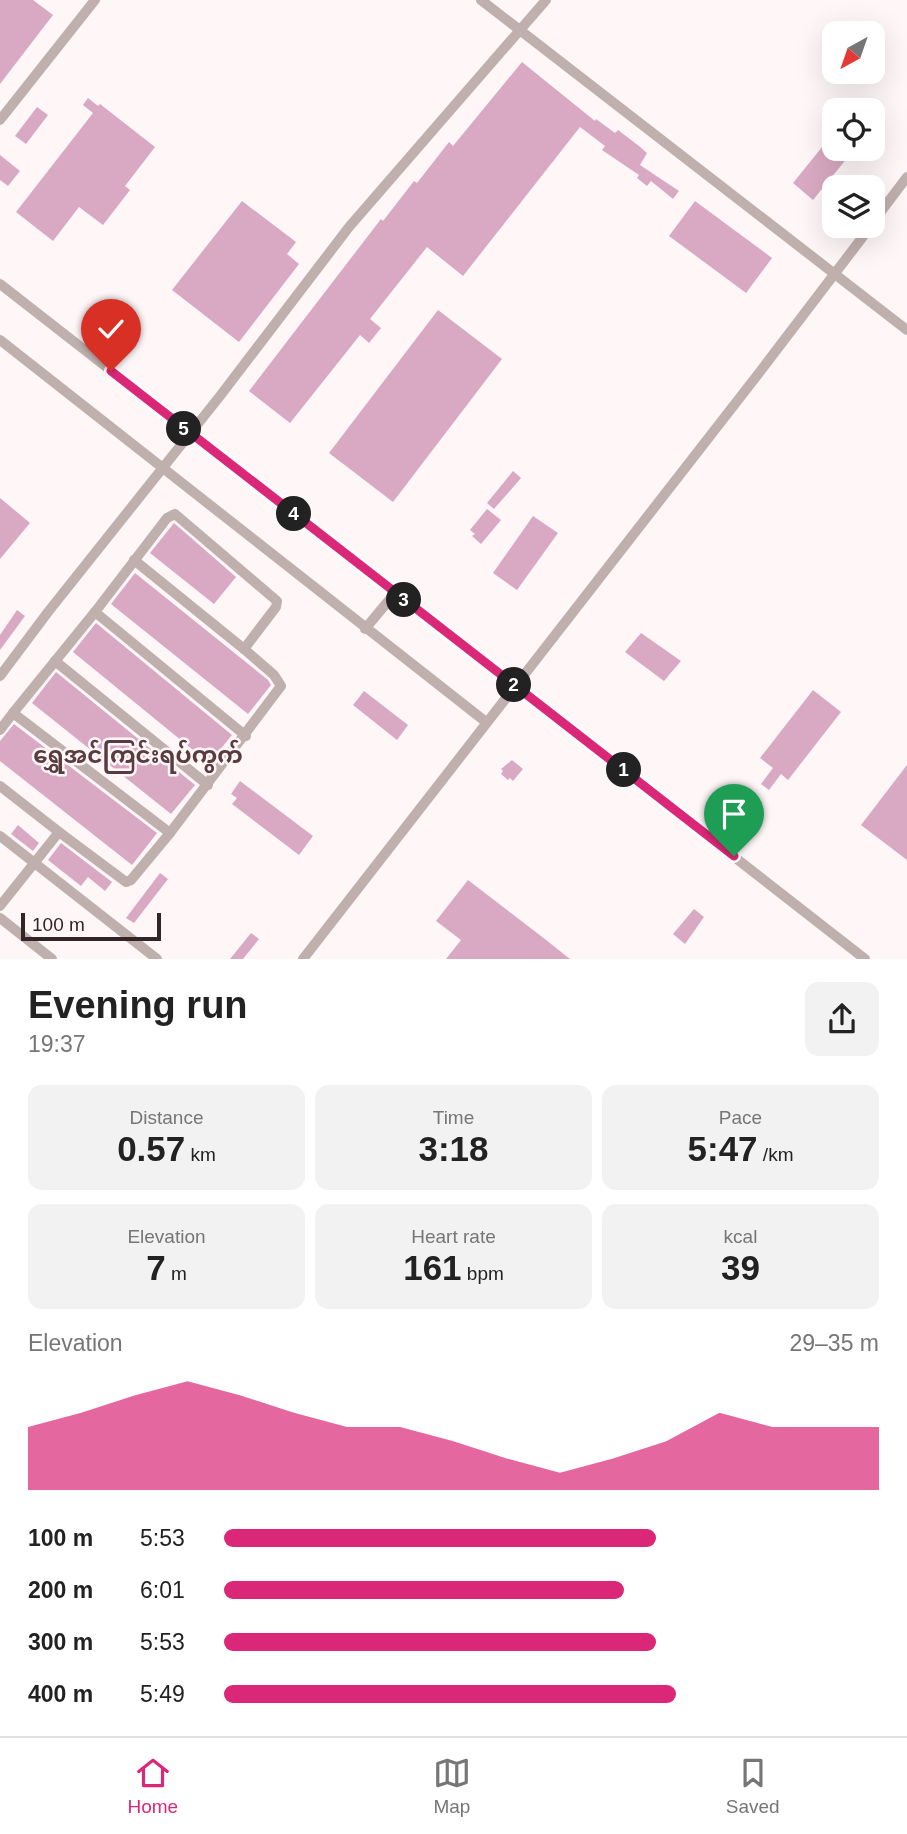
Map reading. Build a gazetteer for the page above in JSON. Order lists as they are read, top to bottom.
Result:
{
  "districts": ["ရွှေအင်ကြင်းရပ်ကွက်"],
  "scale_bar": "100 m",
  "north": "bottom left",
  "page": {
    "pins": [
      "5",
      "4",
      "3",
      "2",
      "1"
    ],
    "scale": "100 m",
    "heading": ["Evening run", "19:37"],
    "stats": [
      ["Distance", "0.57 km"],
      ["Time", "3:18"],
      ["Pace", "5:47 /km"],
      ["Elevation", "7 m"],
      ["Heart rate", "161 bpm"],
      ["kcal", "39"]
    ],
    "chart": ["Elevation", "29–35 m"],
    "list": [
      {
        "name": "100 m",
        "note": "5:53"
      },
      {
        "name": "200 m",
        "note": "6:01"
      },
      {
        "name": "300 m",
        "note": "5:53"
      },
      {
        "name": "400 m",
        "note": "5:49"
      }
    ],
    "tabs": ["Home", "Map", "Saved"]
  }
}
